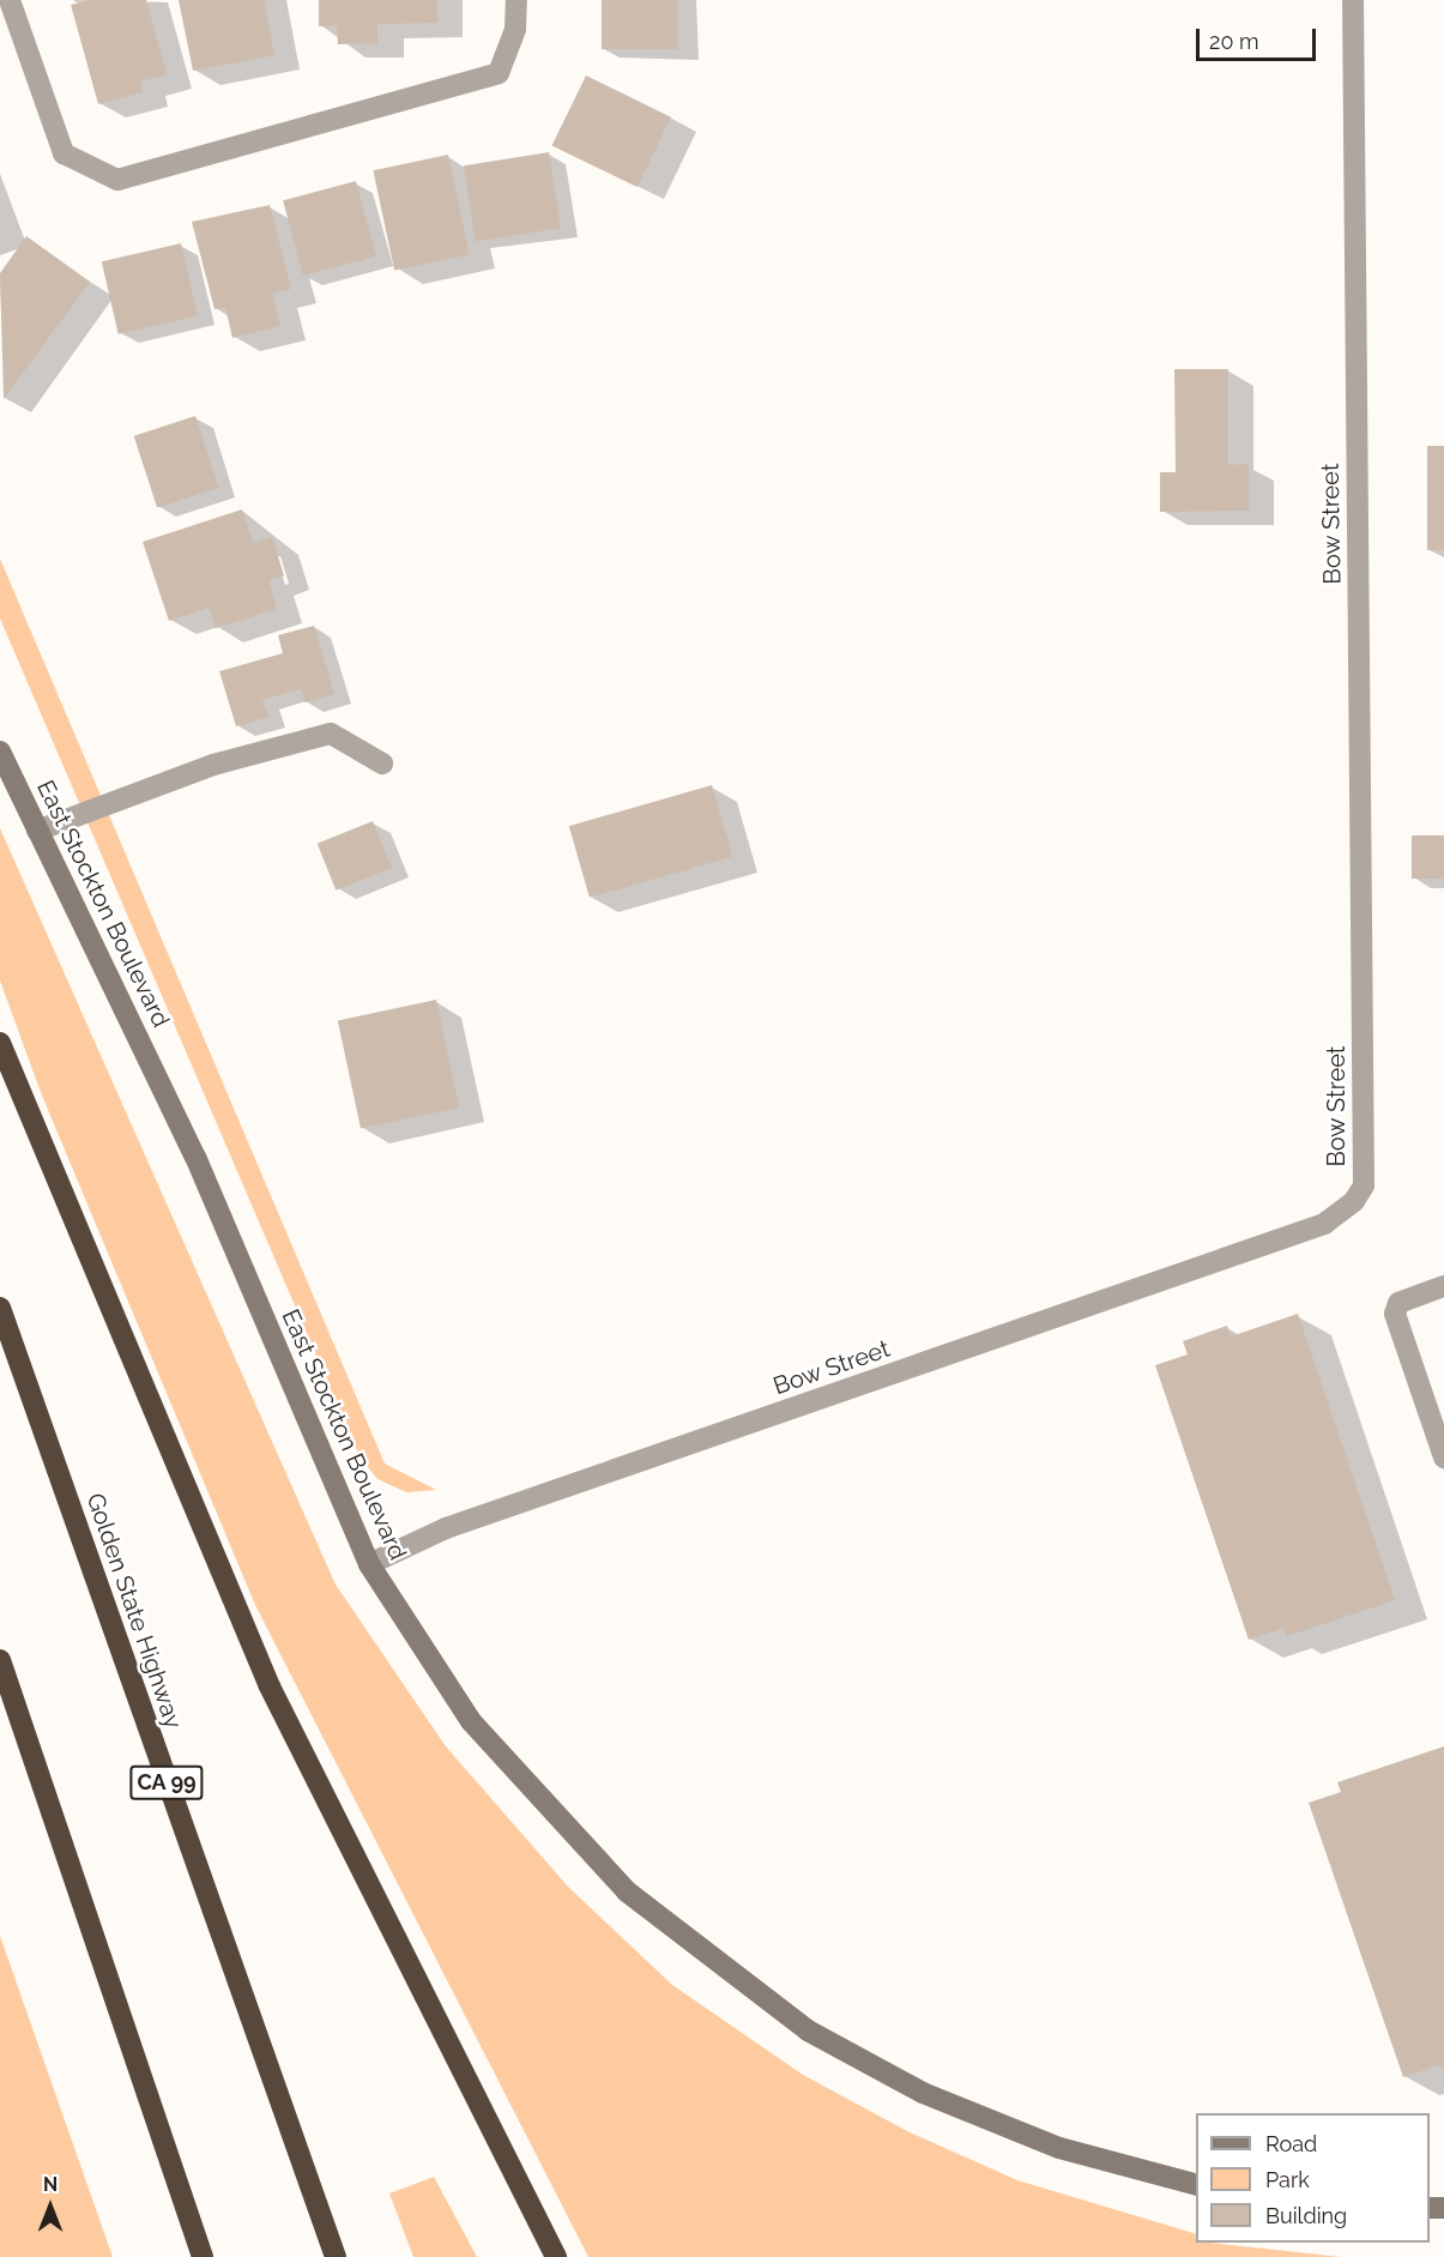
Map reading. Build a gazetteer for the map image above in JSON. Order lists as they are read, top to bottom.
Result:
{
  "streets": {
    "highway": ["Golden State Highway", "CA 99"],
    "street": ["Bow Street", "East Stockton Boulevard"]
  },
  "crossings": [
    ["Bow Street", "East Stockton Boulevard"]
  ],
  "legend": ["Road", "Park", "Building"],
  "scale_bar": "20 m",
  "north": "top"
}
